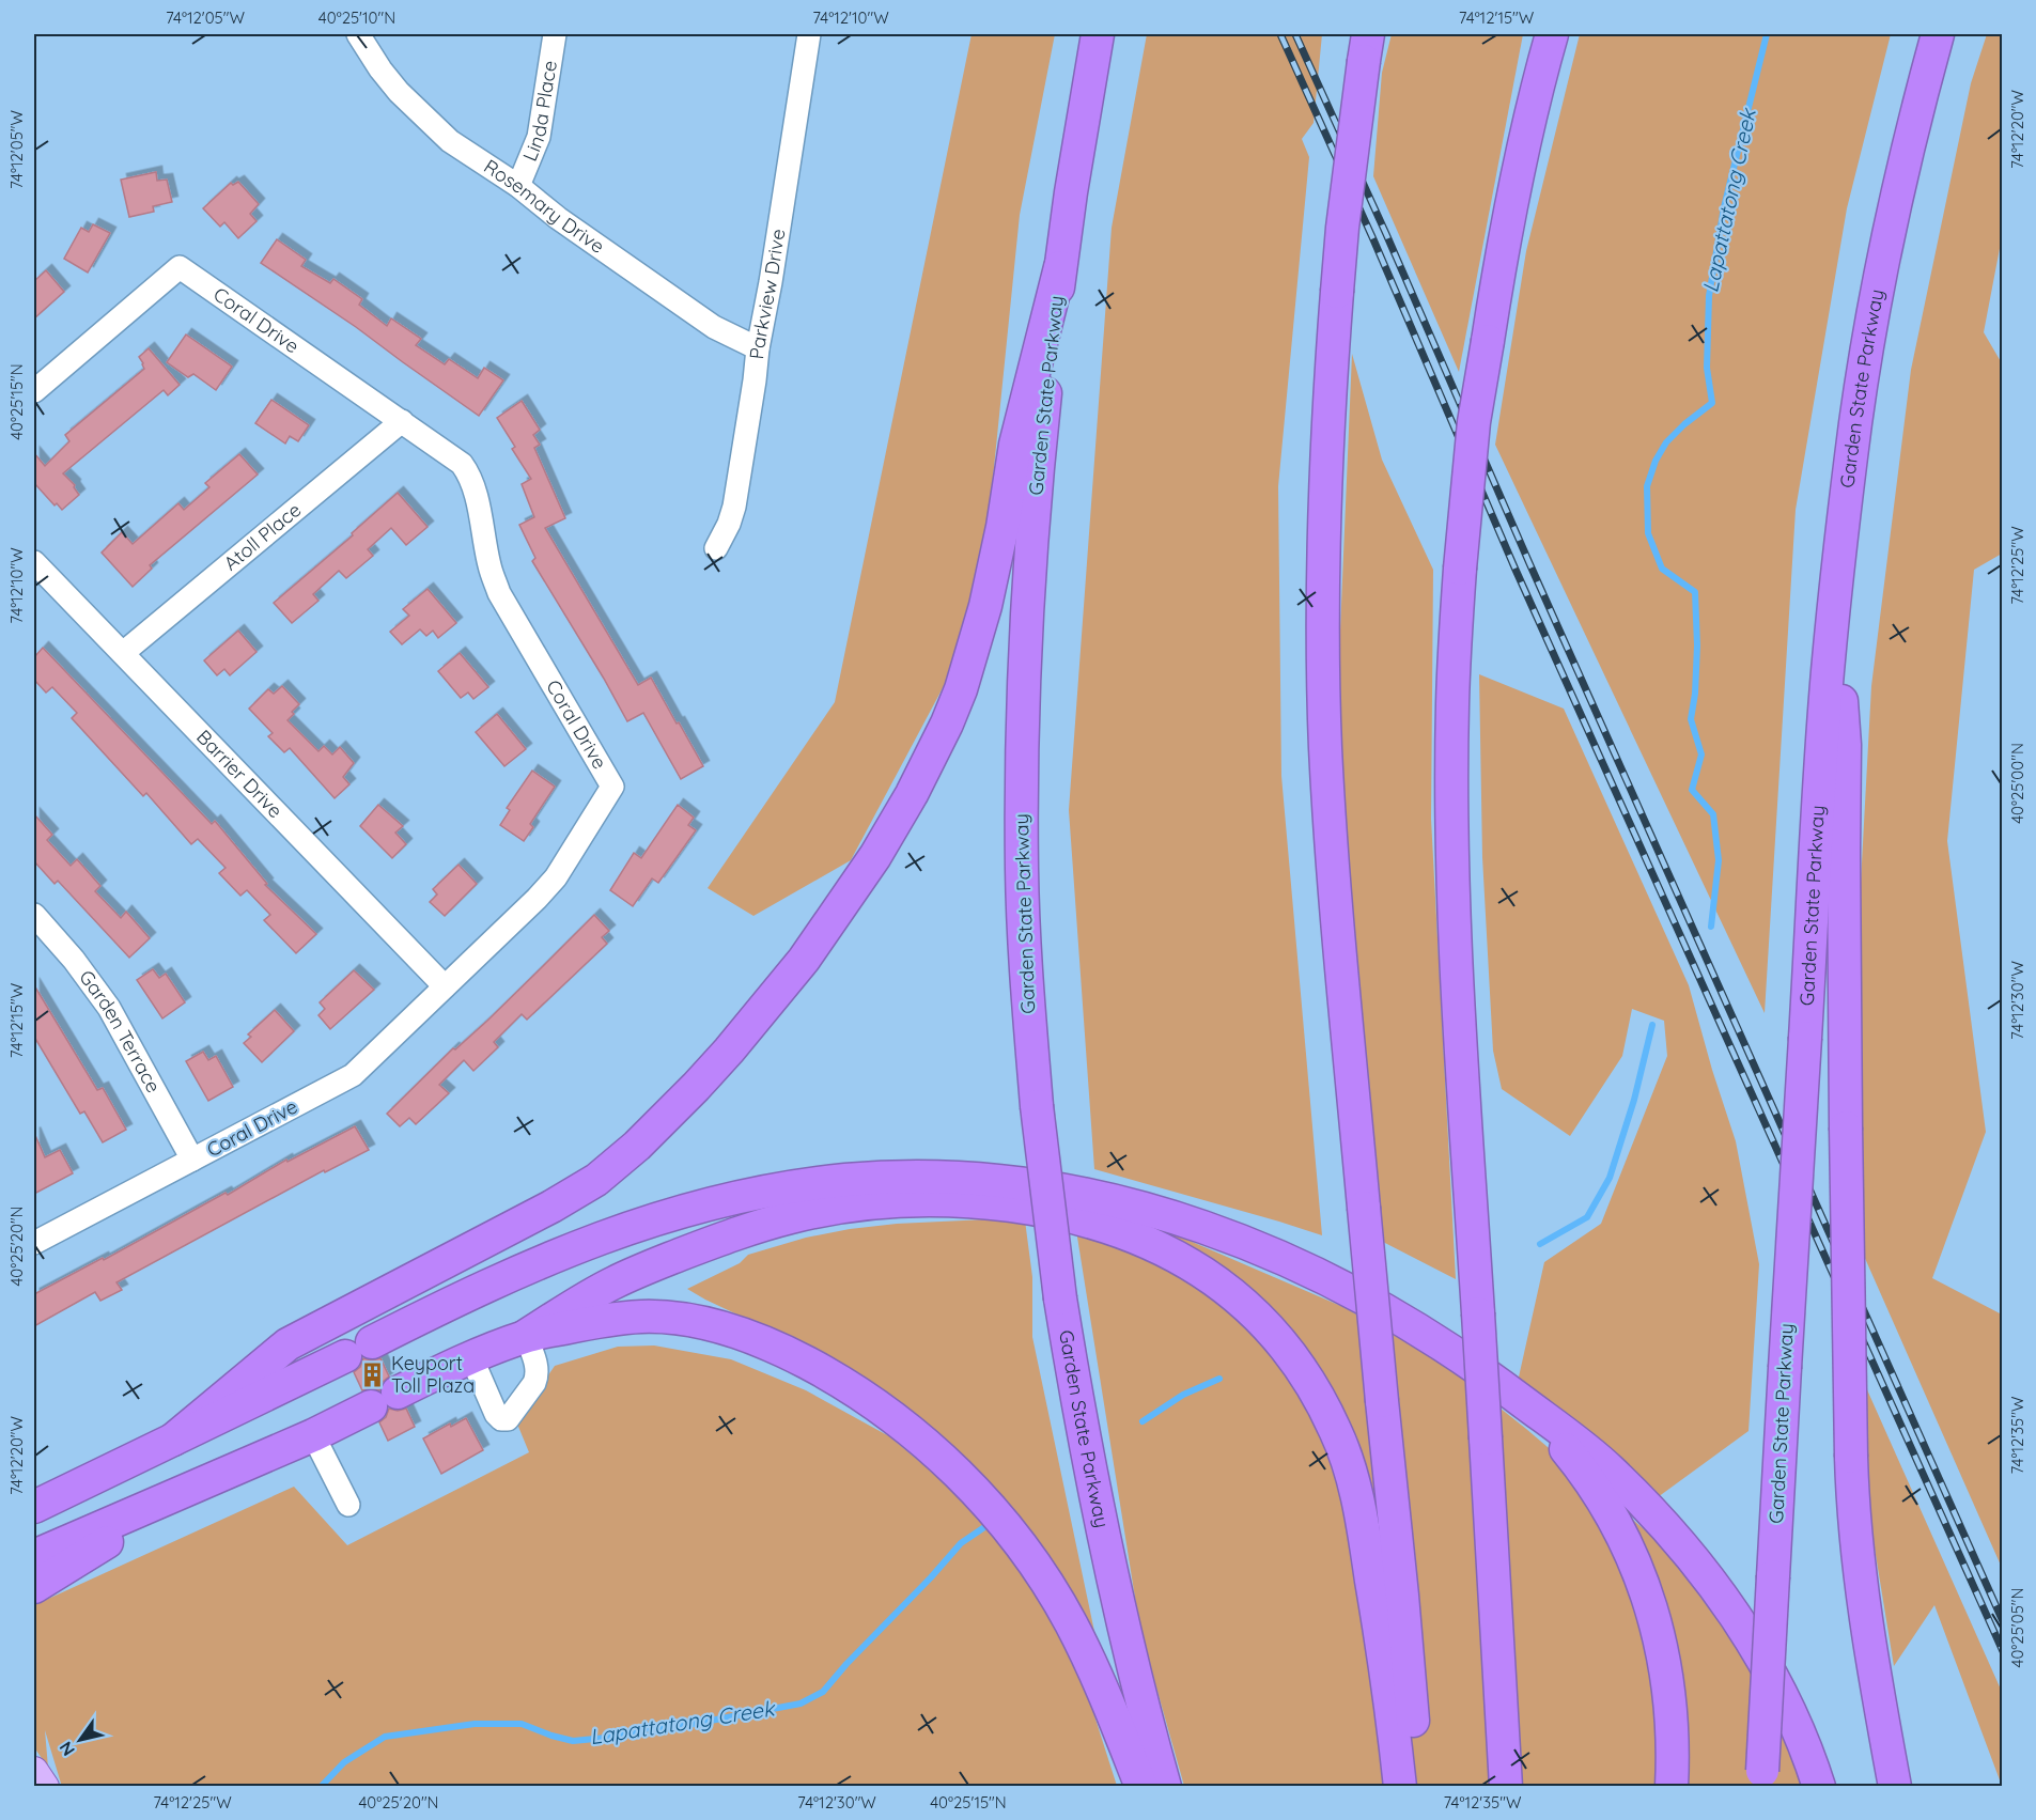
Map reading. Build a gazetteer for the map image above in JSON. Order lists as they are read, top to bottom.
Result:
{
  "streets": {
    "highway": ["Garden State Parkway"],
    "street": [
      "Linda Place",
      "Rosemary Drive",
      "Parkview Drive",
      "Coral Drive",
      "Atoll Place",
      "Barrier Drive",
      "Garden Terrace"
    ]
  },
  "crossings": [
    ["Linda Place", "Rosemary Drive"],
    ["Rosemary Drive", "Parkview Drive"],
    ["Coral Drive", "Atoll Place"],
    ["Coral Drive", "Barrier Drive"],
    ["Coral Drive", "Garden Terrace"],
    ["Atoll Place", "Barrier Drive"]
  ],
  "water": ["Lapattatong Creek"],
  "places": {
    "building": ["Keyport Toll Plaza"]
  },
  "north": "bottom left",
  "coordinates": [
    "74°12'05\"W",
    "40°25'10\"N",
    "74°12'10\"W",
    "74°12'15\"W",
    "74°12'20\"W",
    "40°25'15\"N",
    "74°12'25\"W",
    "40°25'00\"N",
    "74°12'30\"W",
    "40°25'20\"N",
    "74°12'35\"W",
    "40°25'05\"N"
  ]
}
